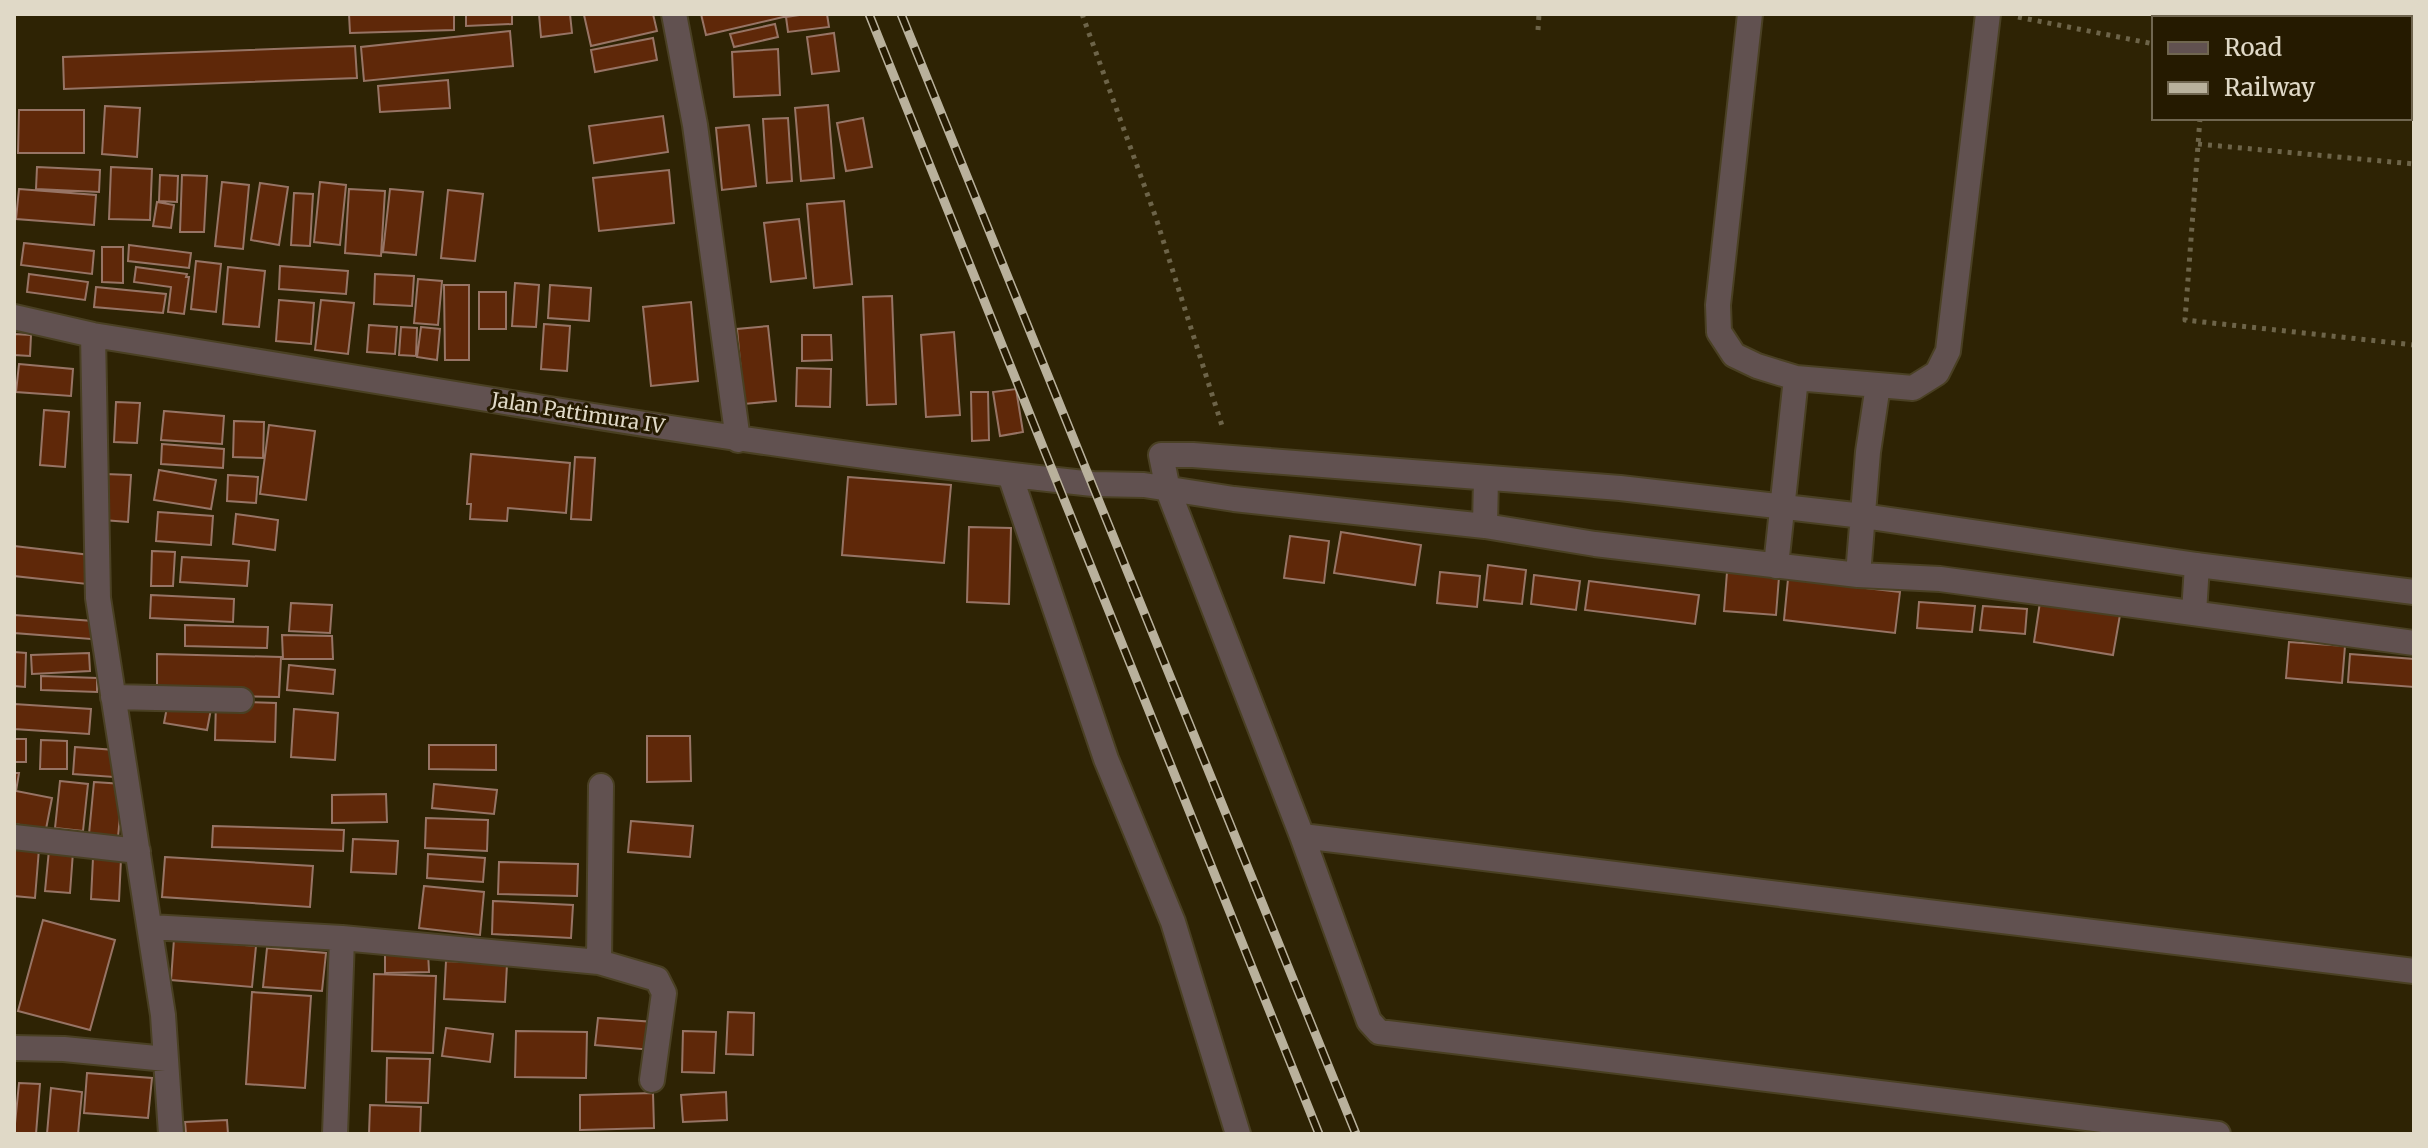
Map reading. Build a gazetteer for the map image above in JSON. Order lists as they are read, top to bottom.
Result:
{
  "streets": {
    "street": ["Jalan Pattimura IV"]
  },
  "legend": ["Road", "Railway"]
}
